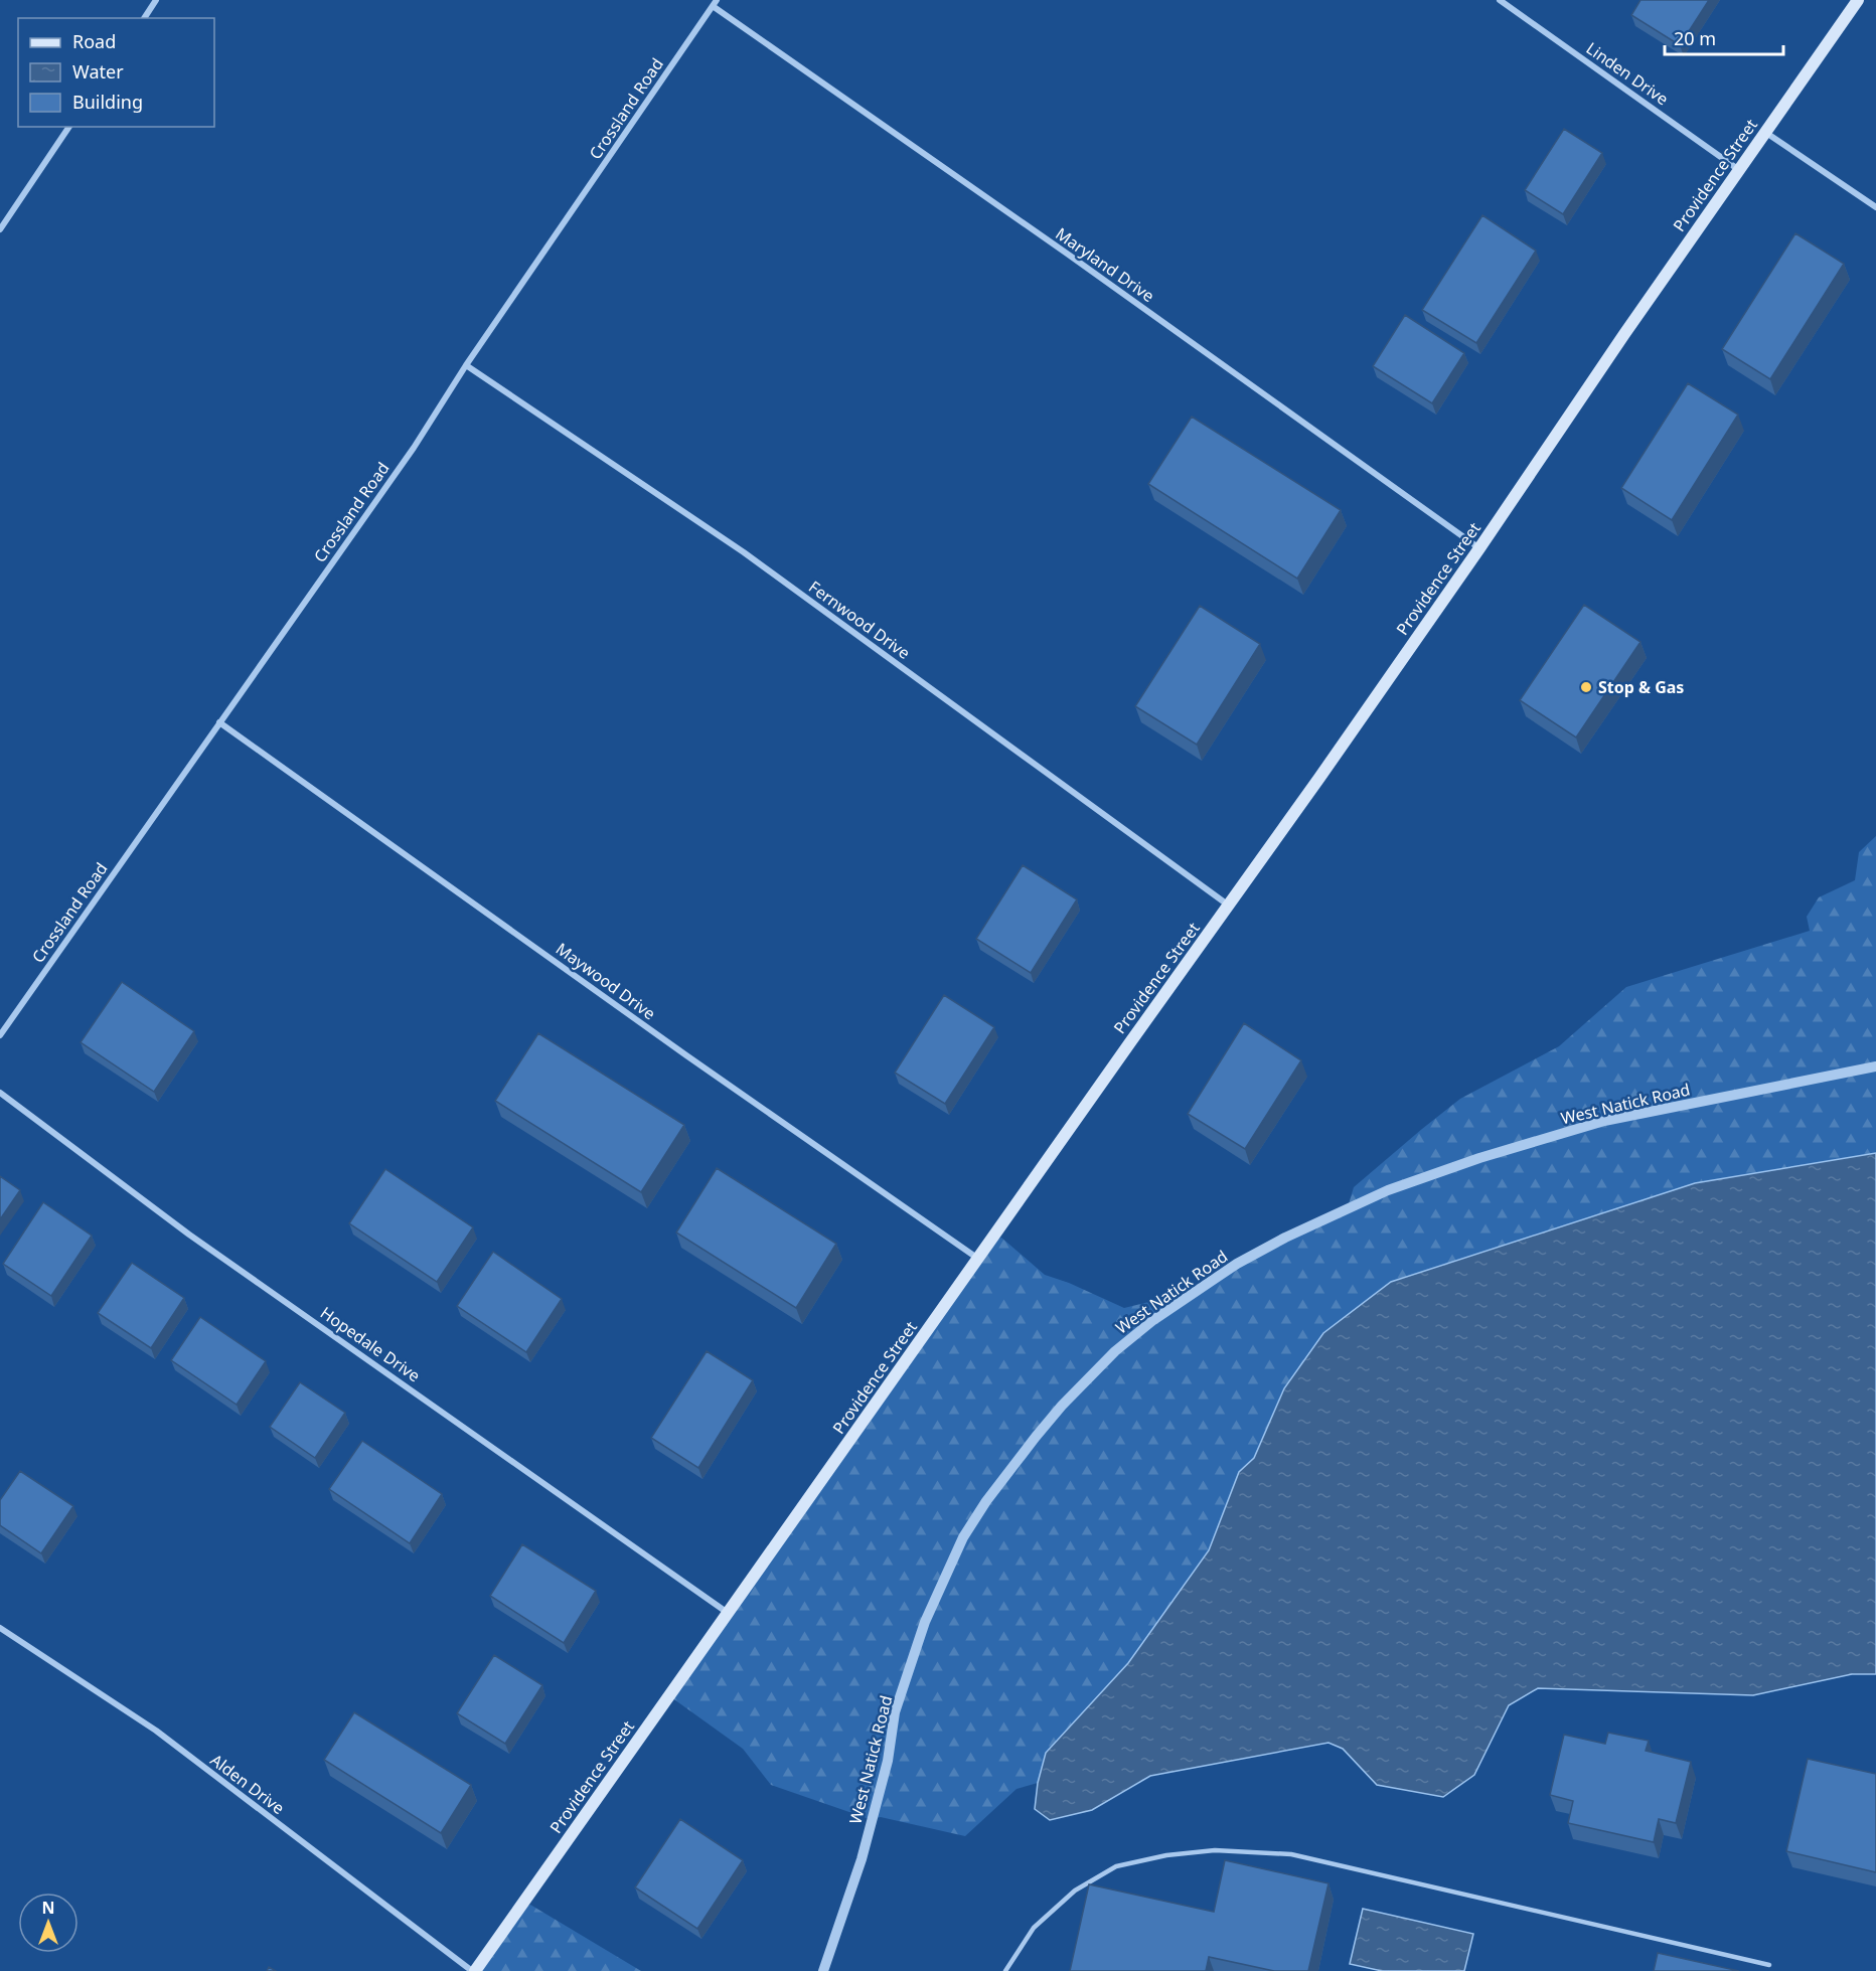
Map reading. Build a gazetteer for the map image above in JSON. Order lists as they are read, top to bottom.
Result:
{
  "streets": {
    "main road": ["Providence Street"],
    "street": [
      "Linden Drive",
      "Crossland Road",
      "Maryland Drive",
      "Fernwood Drive",
      "Maywood Drive",
      "West Natick Road",
      "Hopedale Drive",
      "Alden Drive"
    ]
  },
  "crossings": [
    ["Linden Drive", "Providence Street"],
    ["Crossland Road", "Maryland Drive"],
    ["Crossland Road", "Fernwood Drive"],
    ["Crossland Road", "Maywood Drive"],
    ["Providence Street", "Maryland Drive"],
    ["Providence Street", "Fernwood Drive"],
    ["Providence Street", "Maywood Drive"],
    ["Providence Street", "Hopedale Drive"],
    ["Providence Street", "Alden Drive"]
  ],
  "places": ["Stop & Gas"],
  "legend": ["Road", "Water", "Building"],
  "scale_bar": "20 m",
  "north": "top"
}
